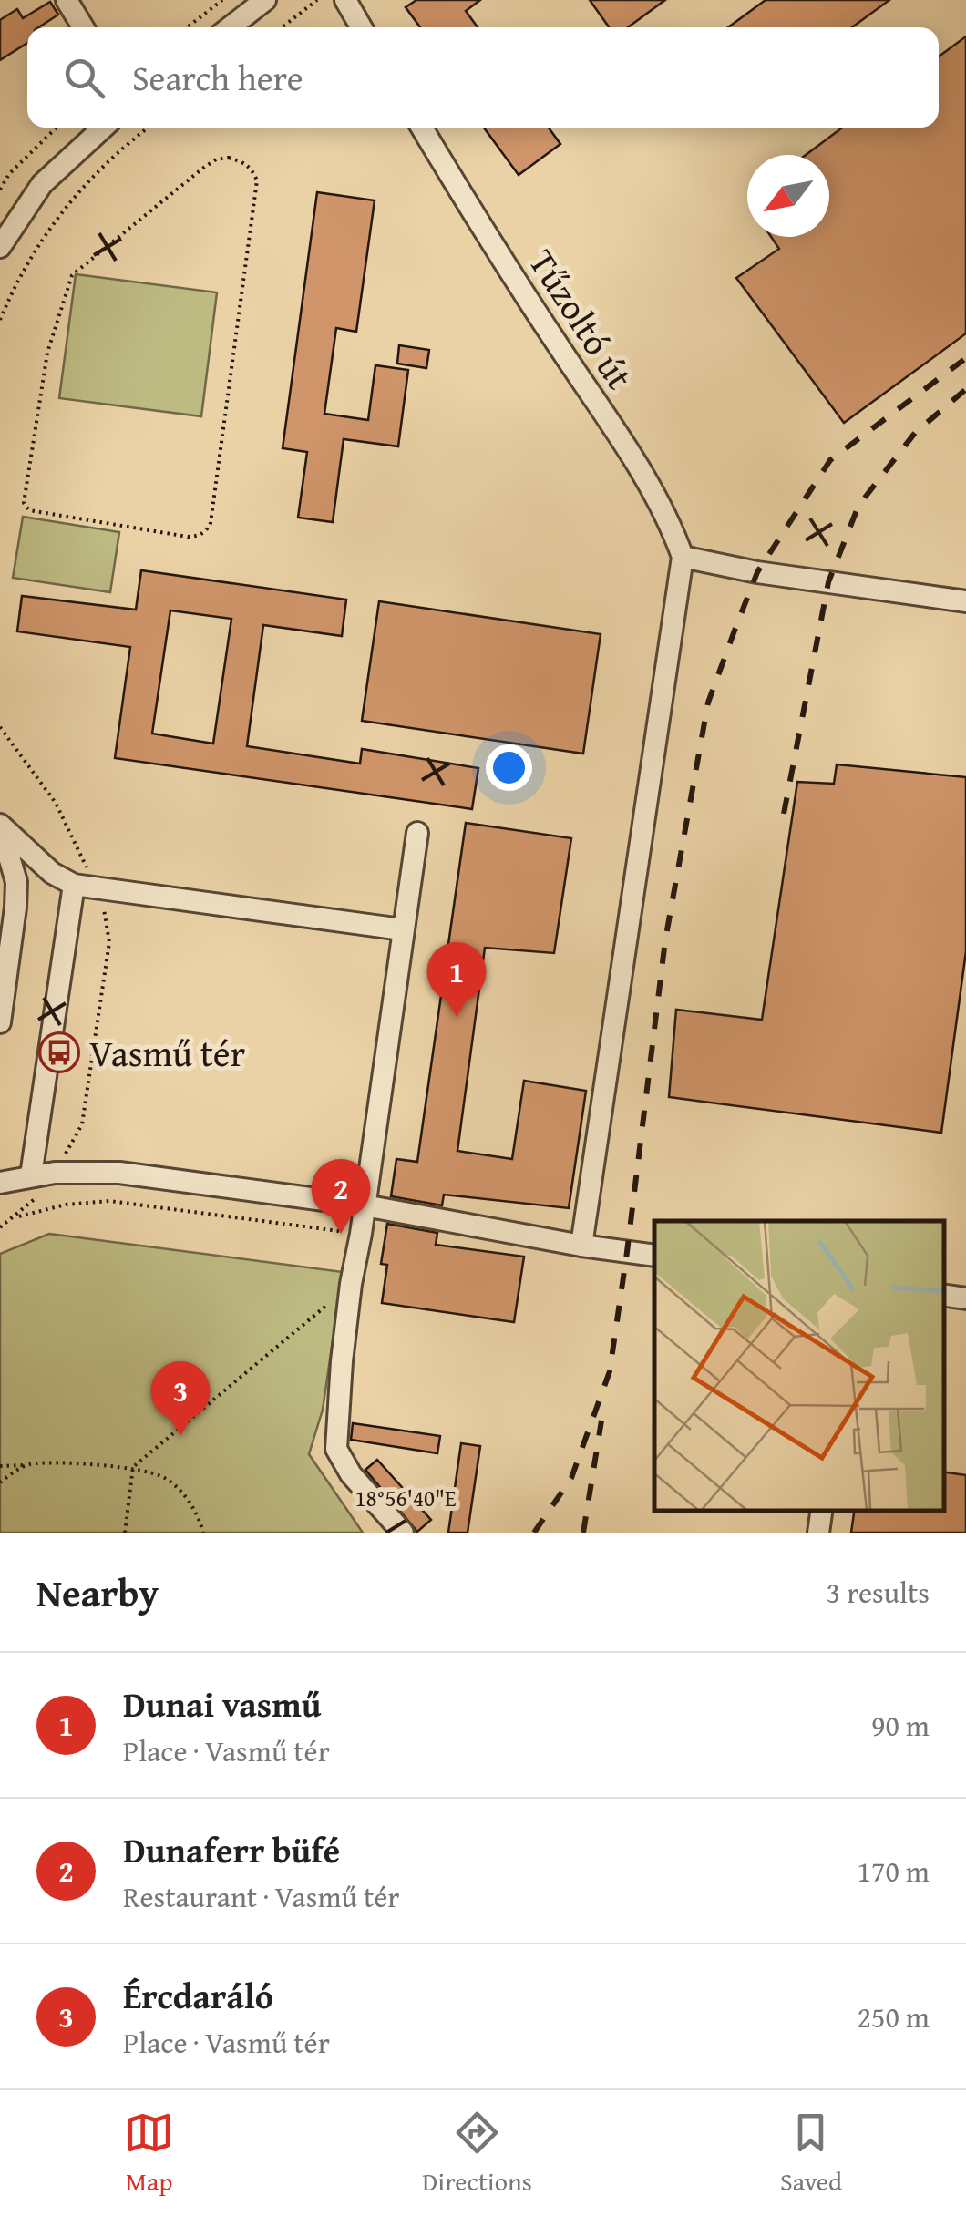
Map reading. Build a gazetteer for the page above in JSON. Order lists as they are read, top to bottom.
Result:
{
  "streets": {
    "street": ["Tűzoltó út"]
  },
  "places": {
    "bus stop": ["Vasmű tér"]
  },
  "north": "bottom left",
  "page": {
    "search": "Search here",
    "pins": ["1", "2", "3"],
    "heading": ["Nearby", "3 results"],
    "list": [
      {
        "mark": "1",
        "name": "Dunai vasmű",
        "note": "Place · Vasmű tér",
        "value": "90 m"
      },
      {
        "mark": "2",
        "name": "Dunaferr büfé",
        "note": "Restaurant · Vasmű tér",
        "value": "170 m"
      },
      {
        "mark": "3",
        "name": "Ércdaráló",
        "note": "Place · Vasmű tér",
        "value": "250 m"
      }
    ],
    "nav": ["Map", "Directions", "Saved"]
  },
  "coordinates": ["18°56'40\"E"]
}
